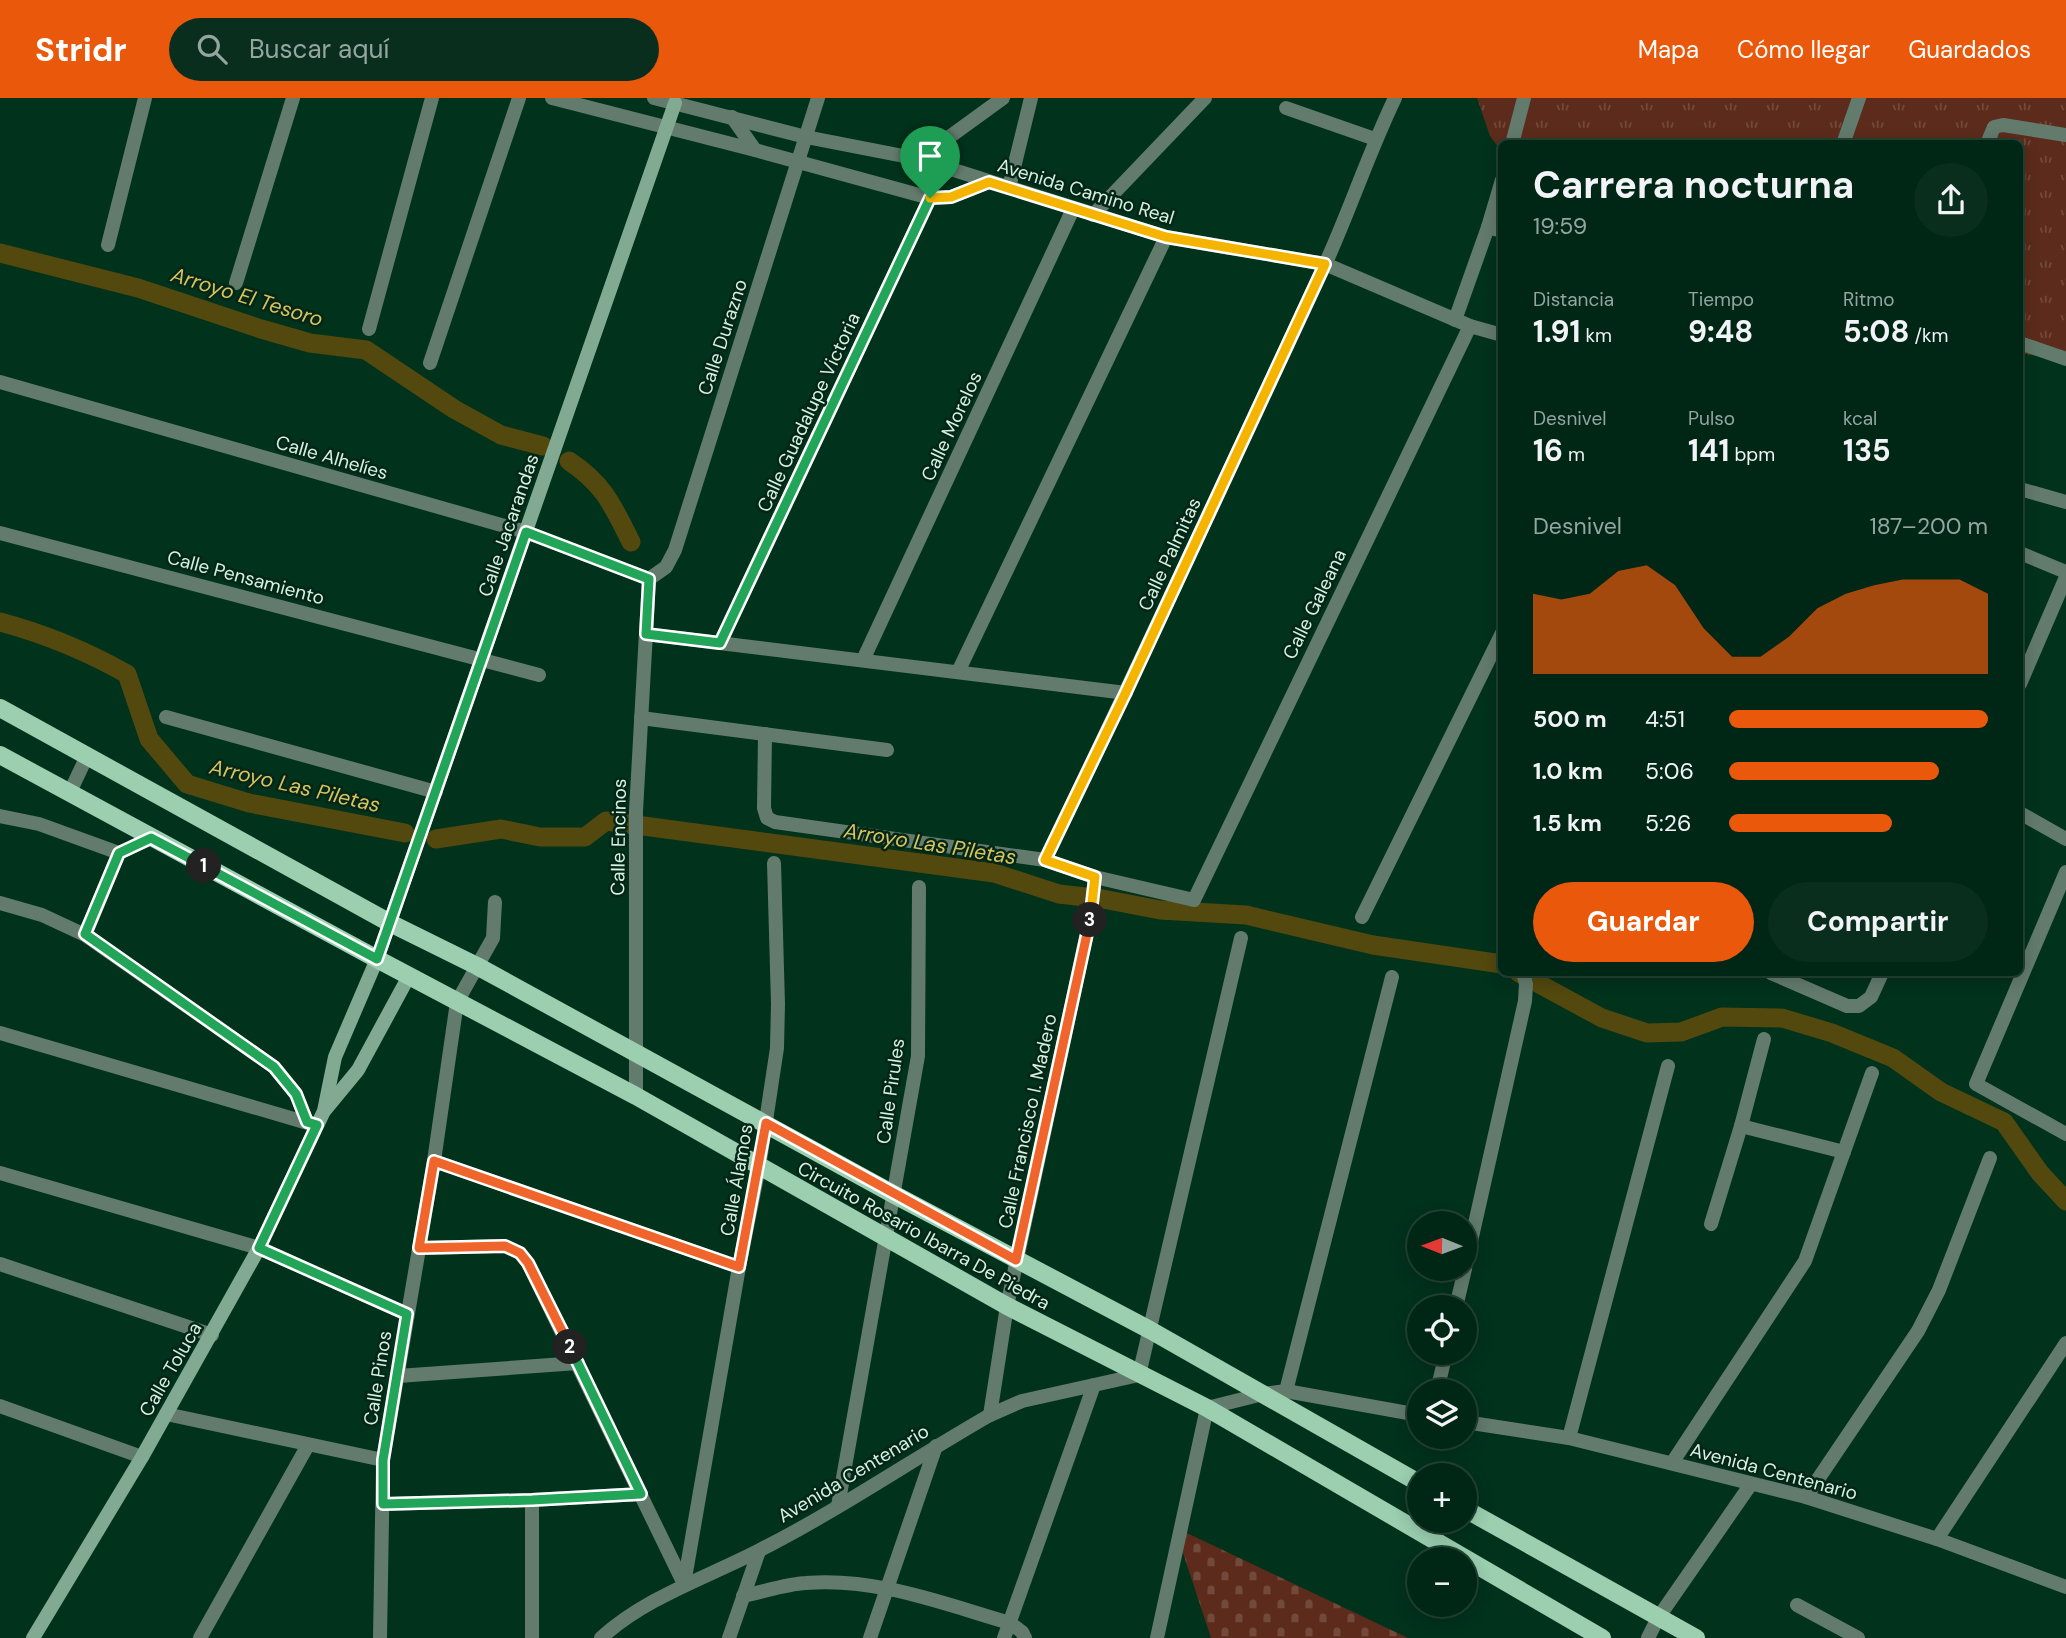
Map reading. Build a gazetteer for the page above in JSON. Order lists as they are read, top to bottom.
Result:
{
  "streets": {
    "main road": ["Calle Jacarandas", "Circuito Rosario Ibarra De Piedra", "Calle Toluca"],
    "street": [
      "Avenida Camino Real",
      "Calle Durazno",
      "Calle Guadalupe Victoria",
      "Calle Morelos",
      "Calle Alhelíes",
      "Calle Palmitas",
      "Calle Pensamiento",
      "Calle Galeana",
      "Calle Encinos",
      "Calle Pirules",
      "Calle Francisco I. Madero",
      "Calle Álamos",
      "Calle Pinos",
      "Avenida Centenario"
    ]
  },
  "crossings": [
    ["Avenida Camino Real", "Calle Durazno"],
    ["Avenida Camino Real", "Calle Morelos"],
    ["Avenida Camino Real", "Calle Jacarandas"],
    ["Avenida Camino Real", "Calle Palmitas"],
    ["Avenida Camino Real", "Calle Galeana"],
    ["Calle Durazno", "Calle Alhelíes"],
    ["Calle Durazno", "Calle Encinos"],
    ["Calle Alhelíes", "Calle Jacarandas"],
    ["Calle Alhelíes", "Calle Encinos"],
    ["Calle Jacarandas", "Calle Pensamiento"],
    ["Calle Jacarandas", "Circuito Rosario Ibarra De Piedra"],
    ["Calle Jacarandas", "Calle Toluca"],
    ["Calle Galeana", "Calle Francisco I. Madero"],
    ["Calle Encinos", "Circuito Rosario Ibarra De Piedra"],
    ["Calle Pirules", "Circuito Rosario Ibarra De Piedra"],
    ["Calle Pirules", "Avenida Centenario"],
    ["Calle Francisco I. Madero", "Circuito Rosario Ibarra De Piedra"],
    ["Calle Francisco I. Madero", "Avenida Centenario"],
    ["Calle Álamos", "Circuito Rosario Ibarra De Piedra"],
    ["Calle Álamos", "Avenida Centenario"],
    ["Circuito Rosario Ibarra De Piedra", "Calle Toluca"],
    ["Circuito Rosario Ibarra De Piedra", "Calle Pinos"],
    ["Circuito Rosario Ibarra De Piedra", "Avenida Centenario"]
  ],
  "water": ["Arroyo El Tesoro", "Arroyo Las Piletas"],
  "north": "left",
  "page": {
    "header": "Stridr",
    "search": "Buscar aquí",
    "nav": ["Mapa", "Cómo llegar", "Guardados"],
    "heading": ["Carrera nocturna", "19:59"],
    "stats": [
      ["Distancia", "1.91 km"],
      ["Tiempo", "9:48"],
      ["Ritmo", "5:08 /km"],
      ["Desnivel", "16 m"],
      ["Pulso", "141 bpm"],
      ["kcal", "135"]
    ],
    "chart": ["Desnivel", "187–200 m"],
    "list": [
      {
        "name": "500 m",
        "note": "4:51"
      },
      {
        "name": "1.0 km",
        "note": "5:06"
      },
      {
        "name": "1.5 km",
        "note": "5:26"
      }
    ],
    "pins": ["1", "3", "2"],
    "buttons": ["Guardar", "Compartir"],
    "map_buttons": ["+", "−"]
  }
}
